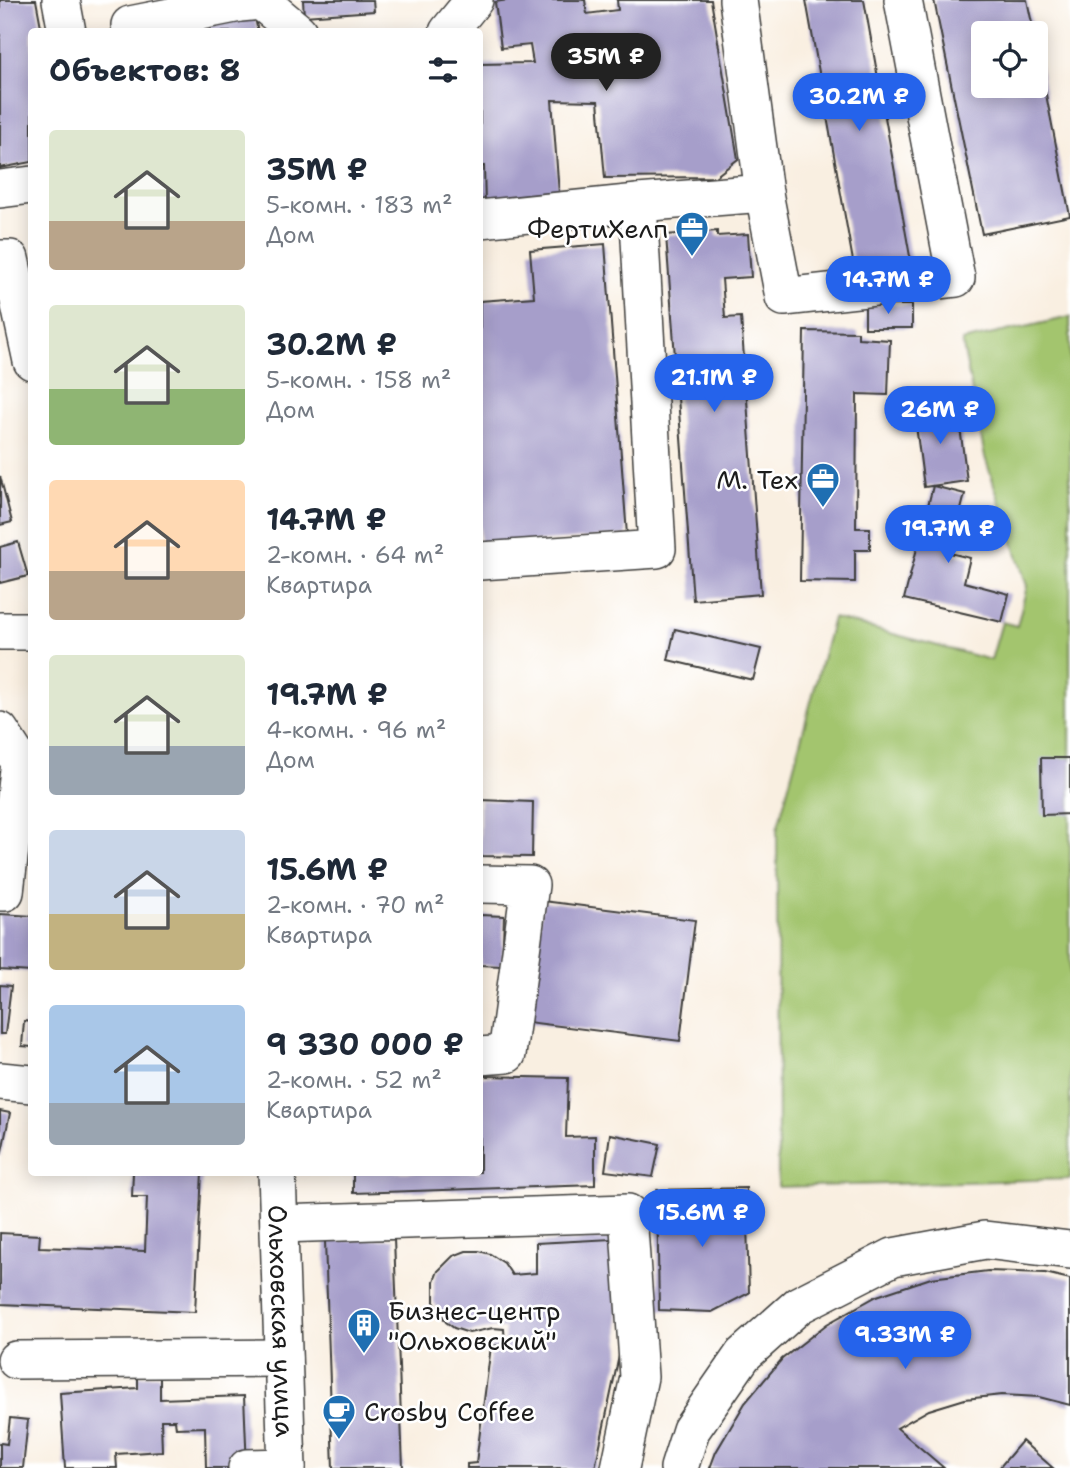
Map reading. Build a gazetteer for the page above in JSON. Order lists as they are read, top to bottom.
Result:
{
  "streets": {
    "street": ["Ольховская улица"]
  },
  "places": {
    "office": ["ФертиХелп", "М. Тех"],
    "building": ["Бизнес-центр \"Ольховский\""],
    "cafe": ["Crosby Coffee"]
  },
  "page": {
    "heading": "Объектов: 8",
    "price": [
      "35M ₽",
      "30.2M ₽",
      "14.7M ₽",
      "21.1M ₽",
      "26M ₽",
      "19.7M ₽",
      "15.6M ₽",
      "9.33M ₽"
    ],
    "list": [
      {
        "name": "35M ₽",
        "note": "5-комн. · 183 m² · Дом"
      },
      {
        "name": "30.2M ₽",
        "note": "5-комн. · 158 m² · Дом"
      },
      {
        "name": "14.7M ₽",
        "note": "2-комн. · 64 m² · Квартира"
      },
      {
        "name": "19.7M ₽",
        "note": "4-комн. · 96 m² · Дом"
      },
      {
        "name": "15.6M ₽",
        "note": "2-комн. · 70 m² · Квартира"
      },
      {
        "name": "9 330 000 ₽",
        "note": "2-комн. · 52 m² · Квартира"
      }
    ]
  }
}
